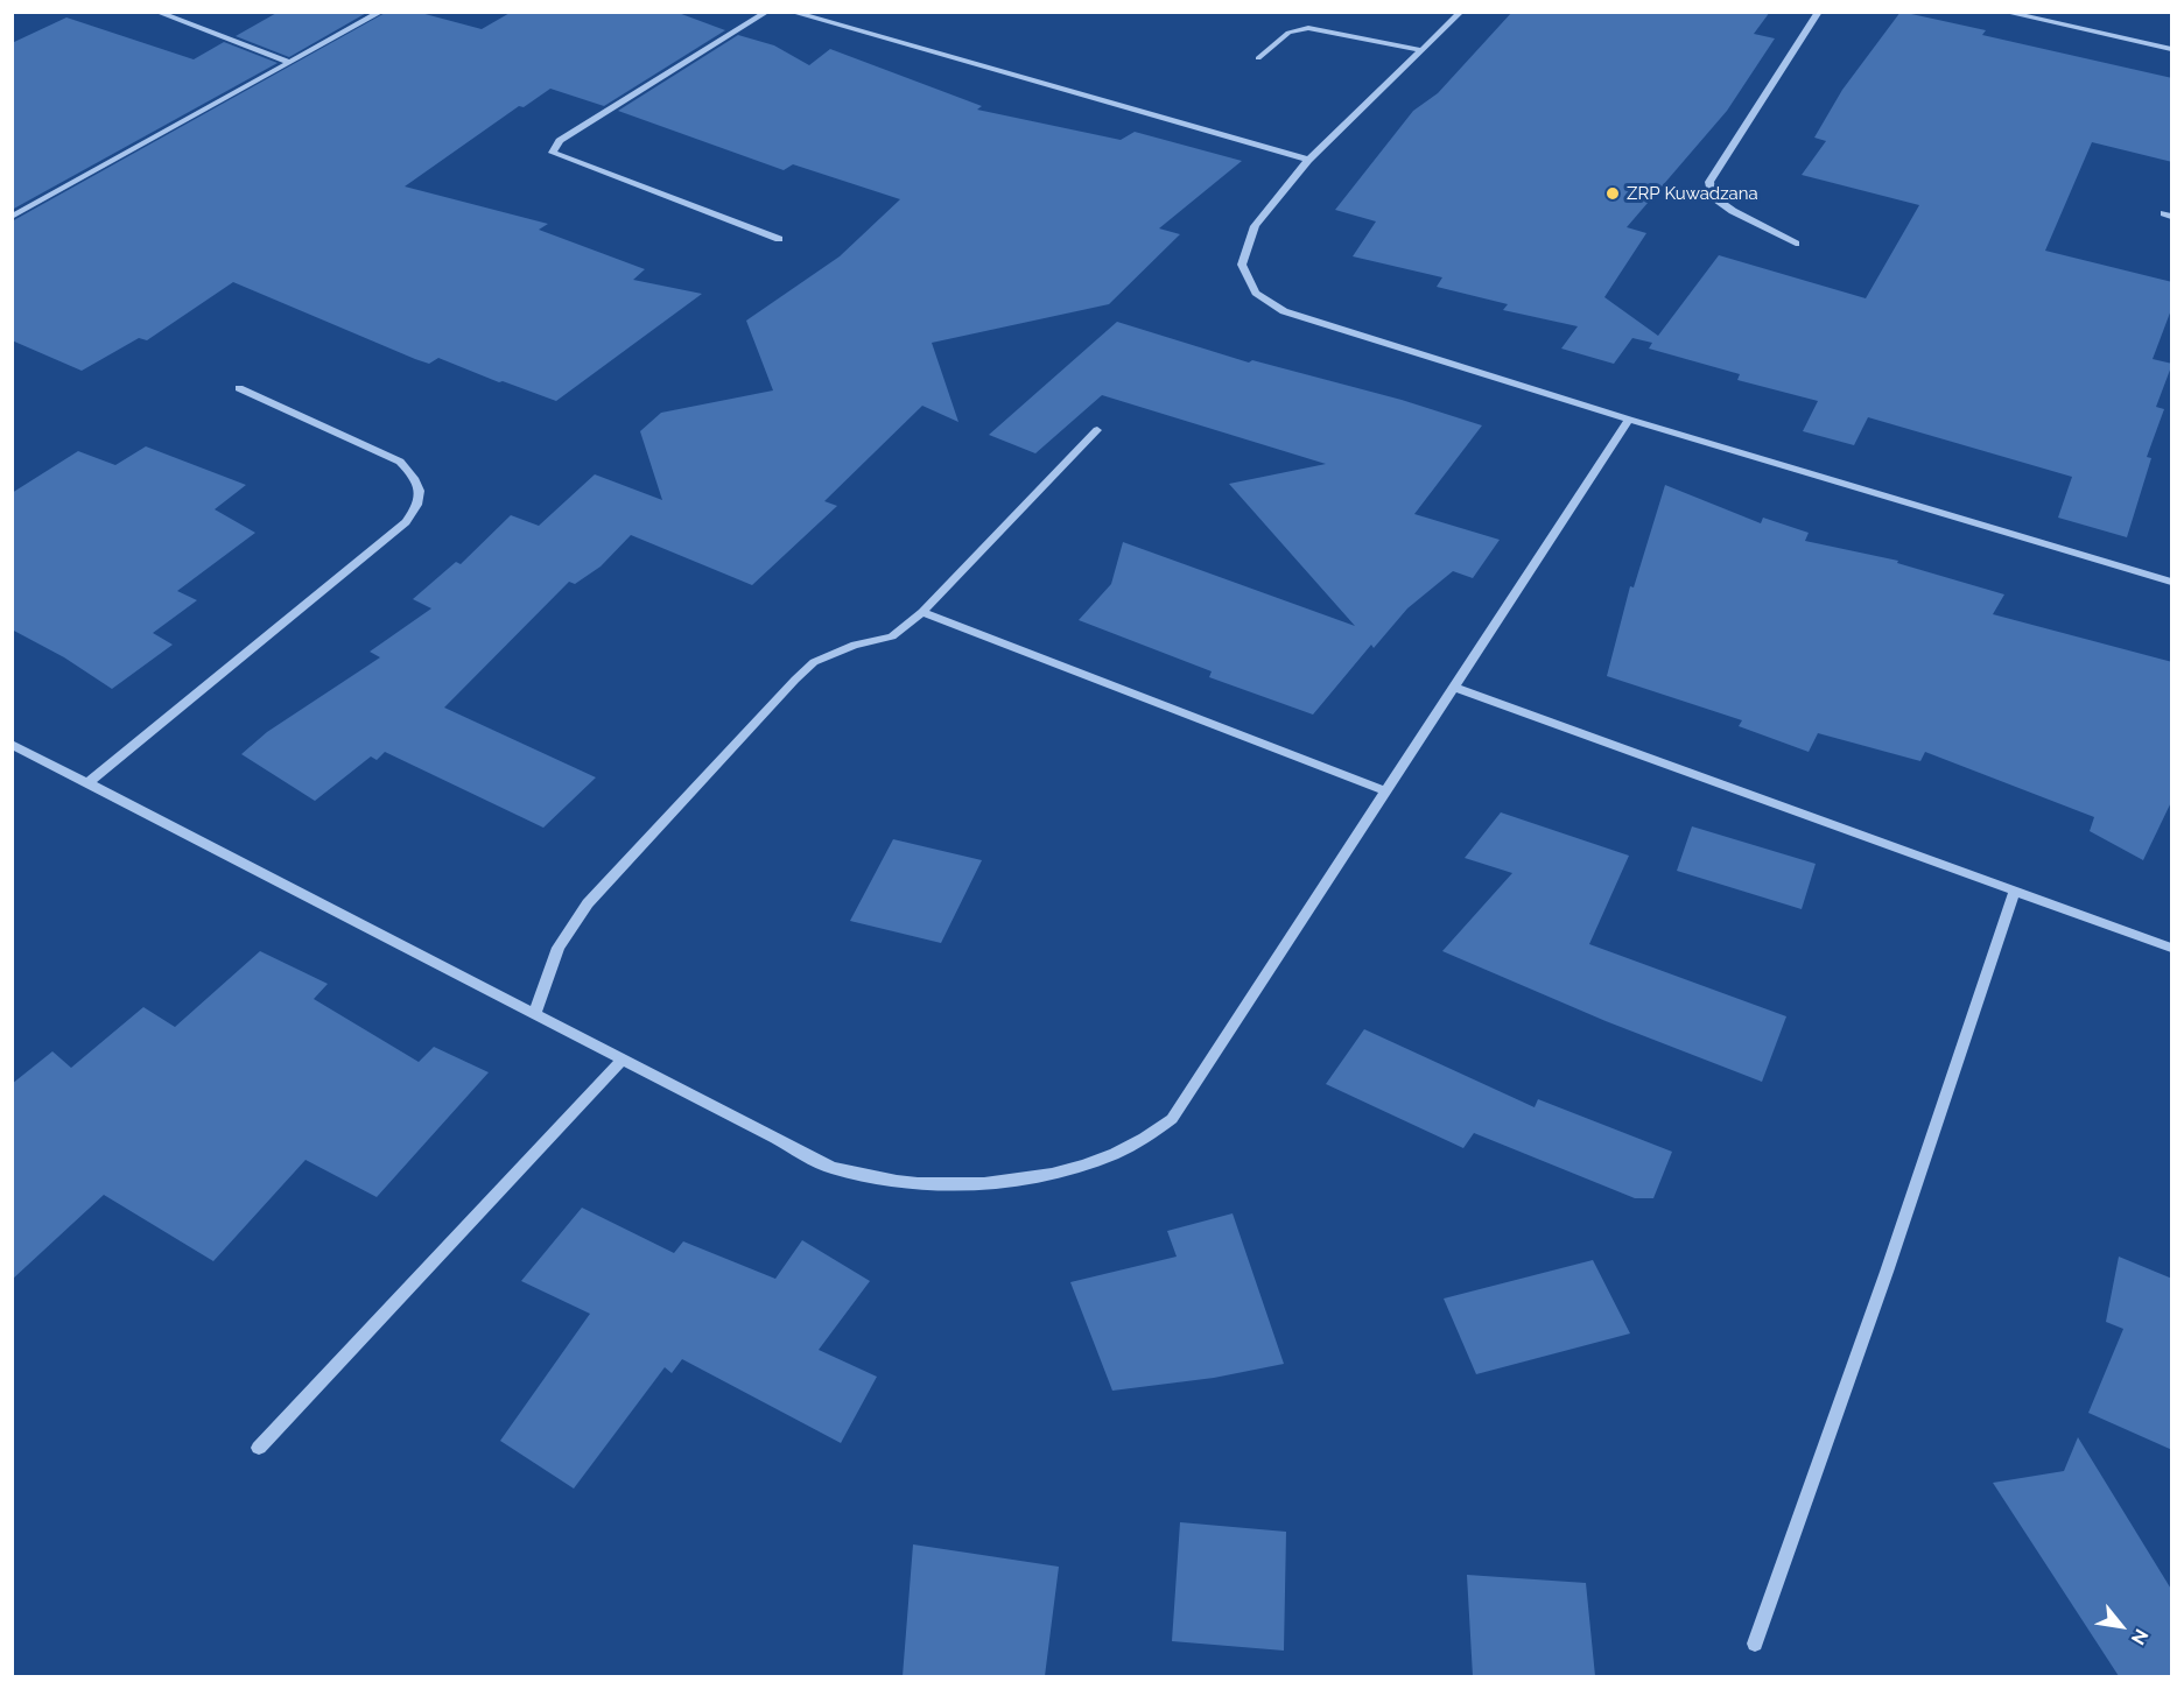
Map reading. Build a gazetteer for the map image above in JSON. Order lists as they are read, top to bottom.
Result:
{
  "places": ["ZRP Kuwadzana"],
  "north": "bottom right"
}
